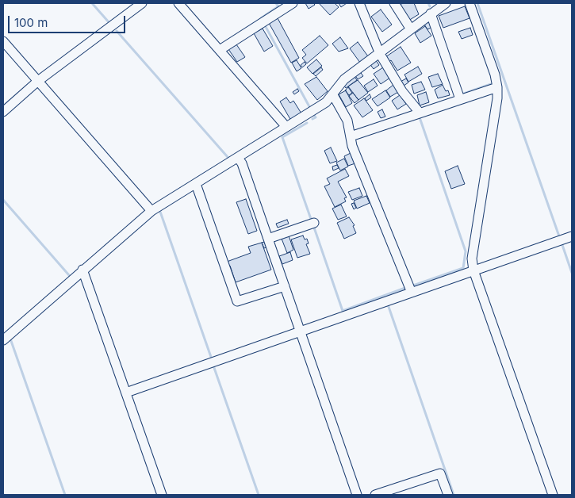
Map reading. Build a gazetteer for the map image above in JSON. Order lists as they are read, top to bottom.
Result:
{
  "scale_bar": "100 m"
}
